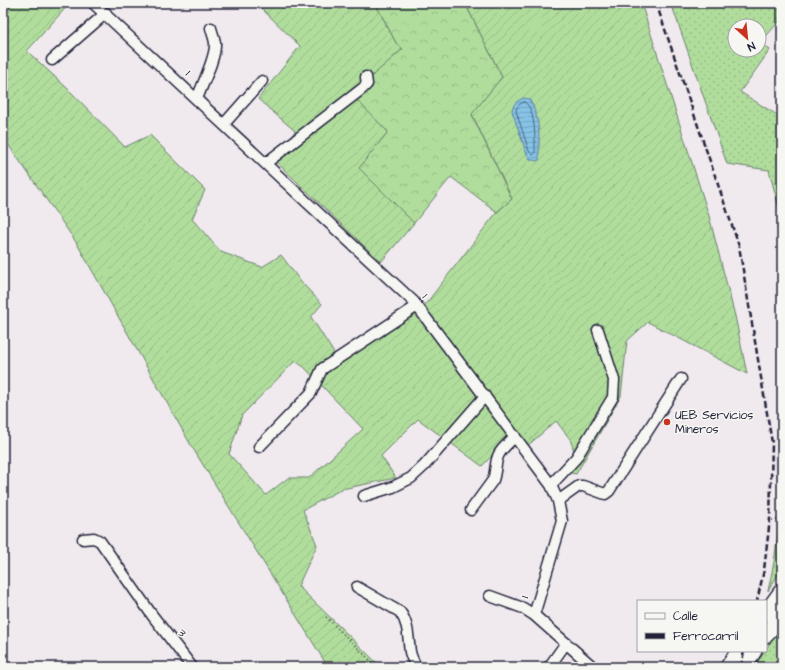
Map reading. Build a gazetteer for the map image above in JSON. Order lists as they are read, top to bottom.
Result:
{
  "streets": {
    "street": ["1", "3"]
  },
  "places": ["UEB Servicios Mineros"],
  "legend": ["Calle", "Ferrocarril"],
  "north": "bottom right"
}
